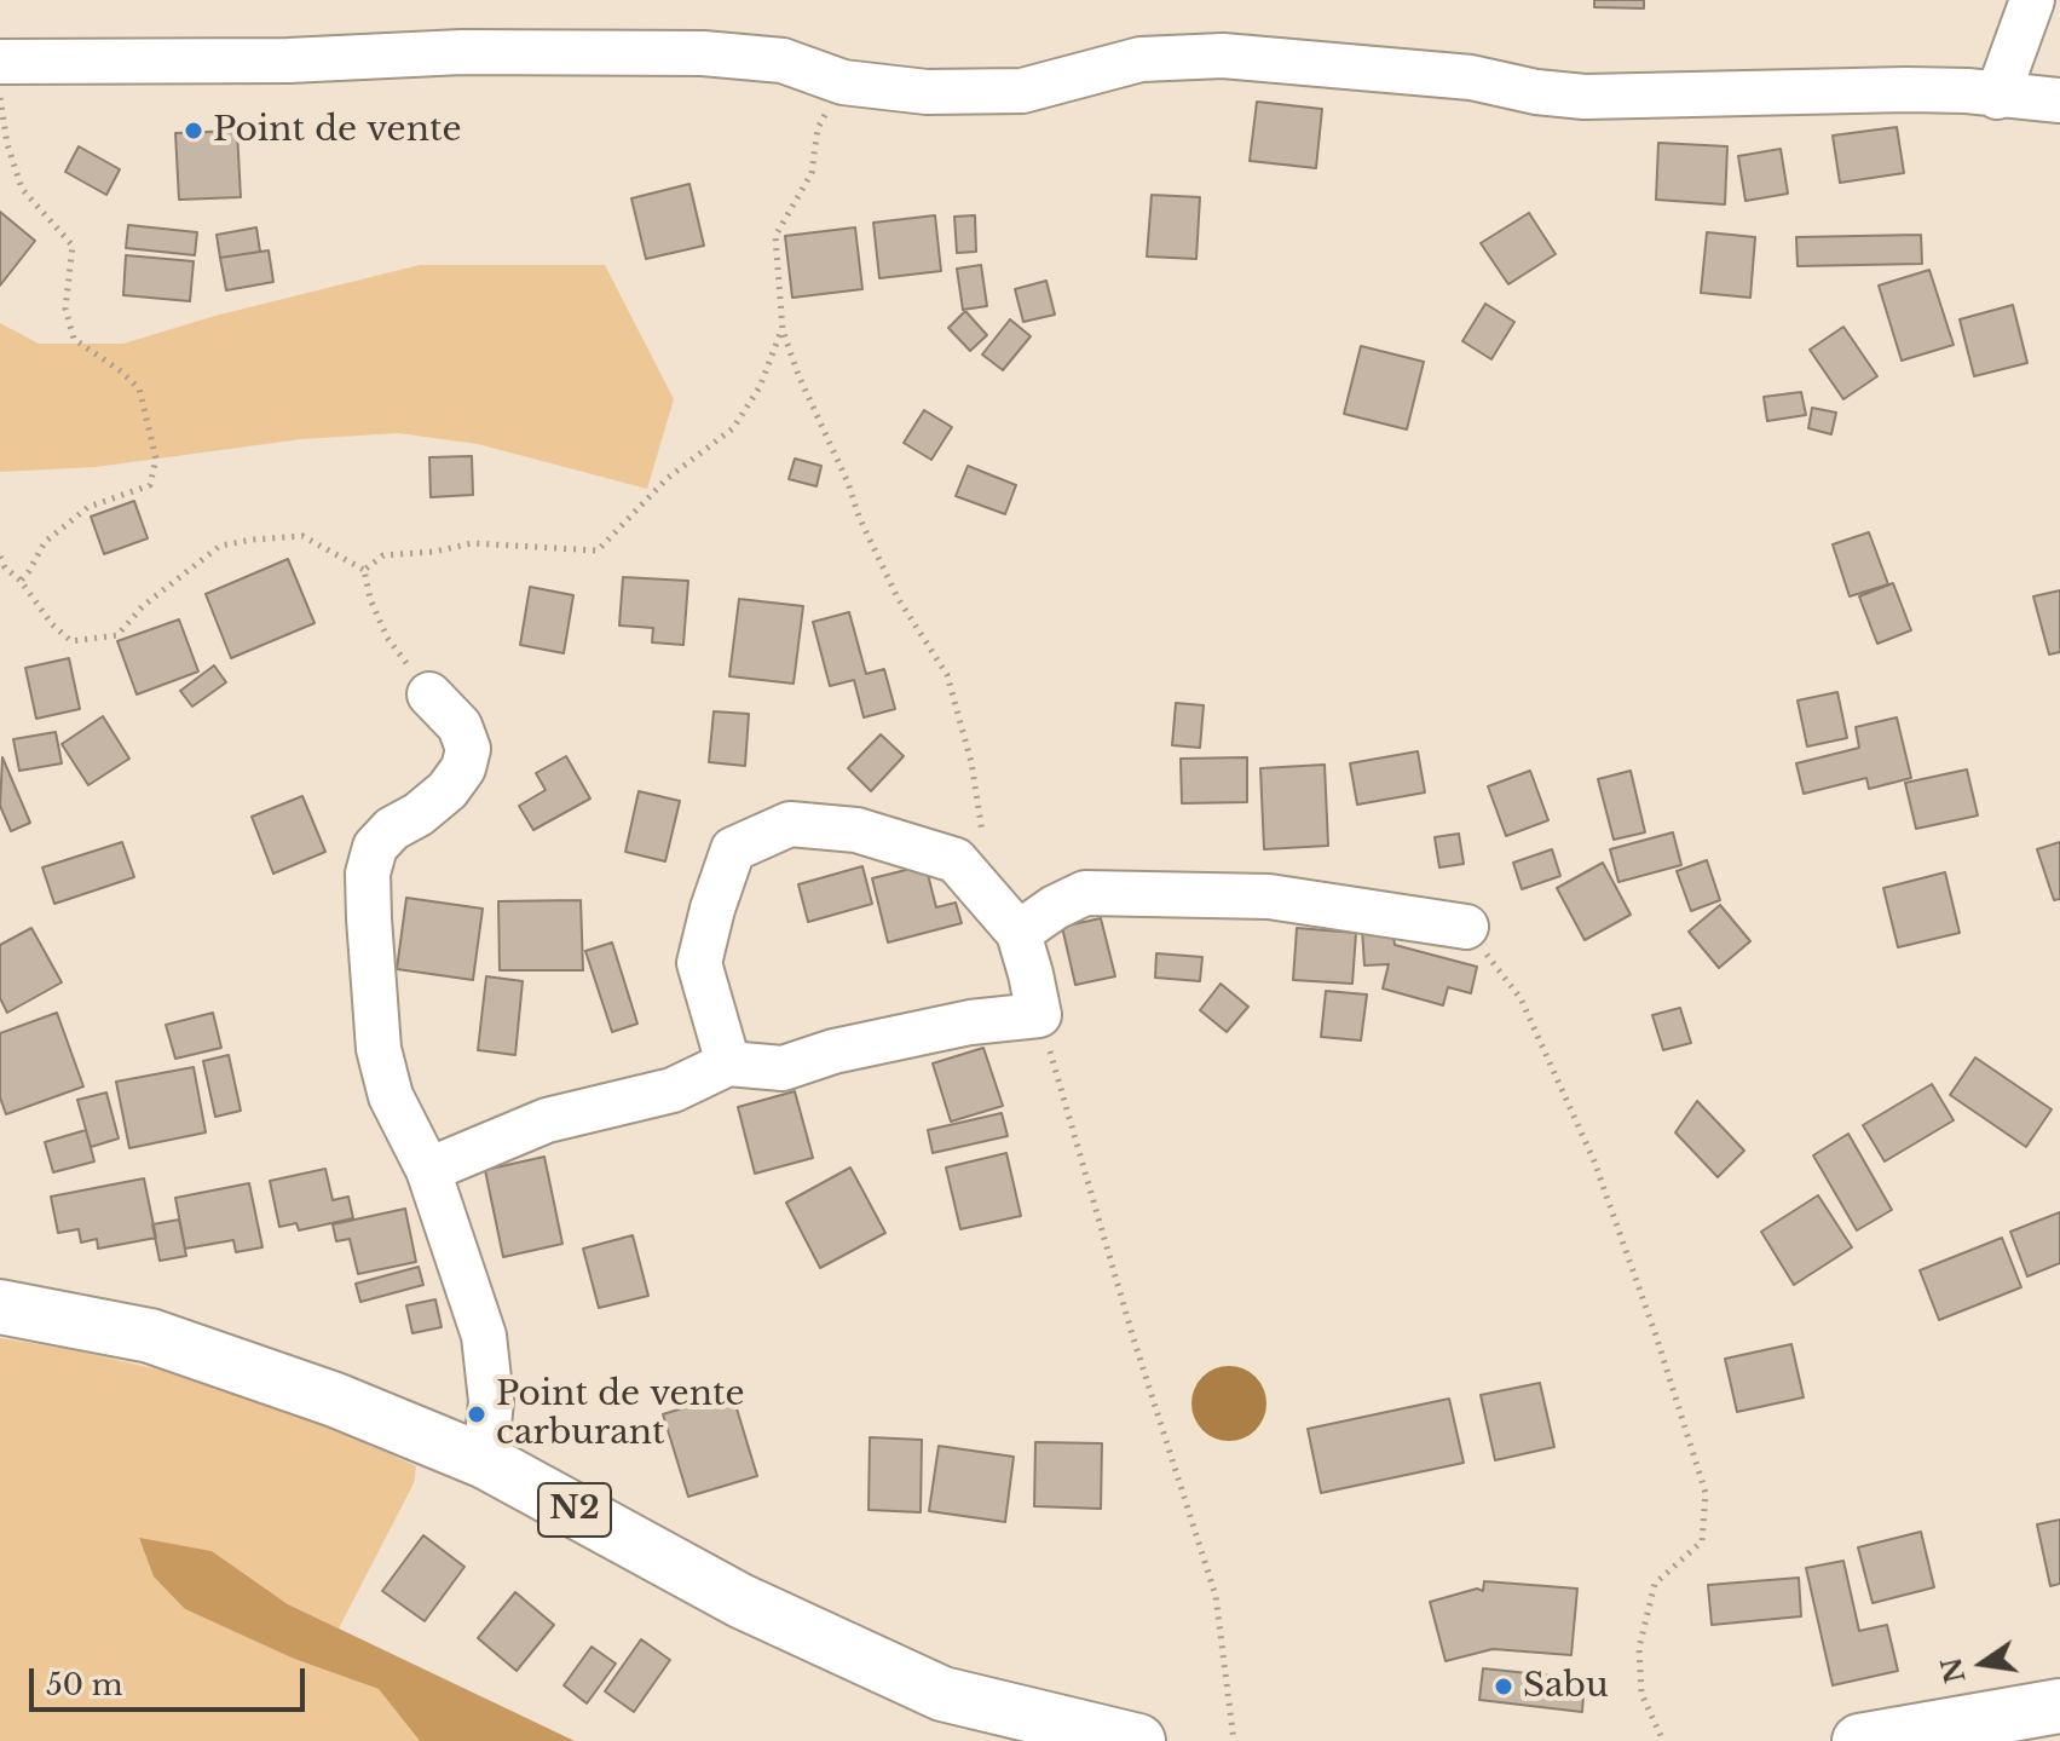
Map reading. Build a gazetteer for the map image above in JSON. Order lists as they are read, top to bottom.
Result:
{
  "streets": {
    "highway": ["N2"]
  },
  "places": ["Point de vente", "Point de vente carburant", "Sabu"],
  "scale_bar": "50 m",
  "north": "left"
}
